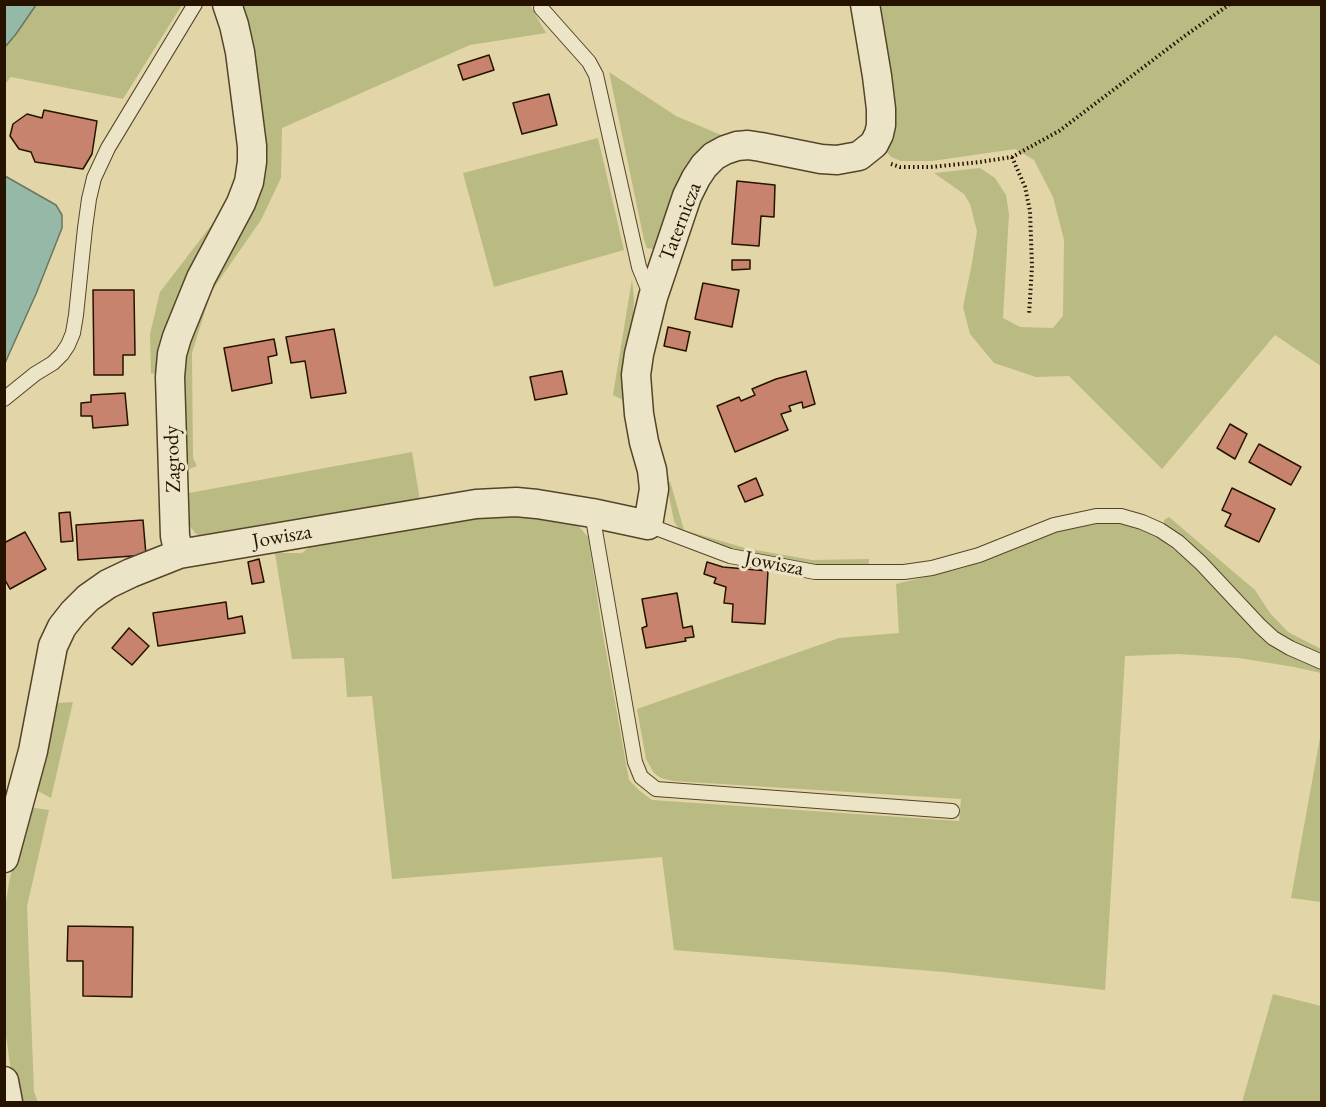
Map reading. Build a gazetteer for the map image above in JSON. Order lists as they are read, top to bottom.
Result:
{
  "streets": {
    "street": ["Taternicza", "Zagrody", "Jowisza"]
  },
  "crossings": [
    ["Taternicza", "Jowisza"],
    ["Zagrody", "Jowisza"]
  ]
}
